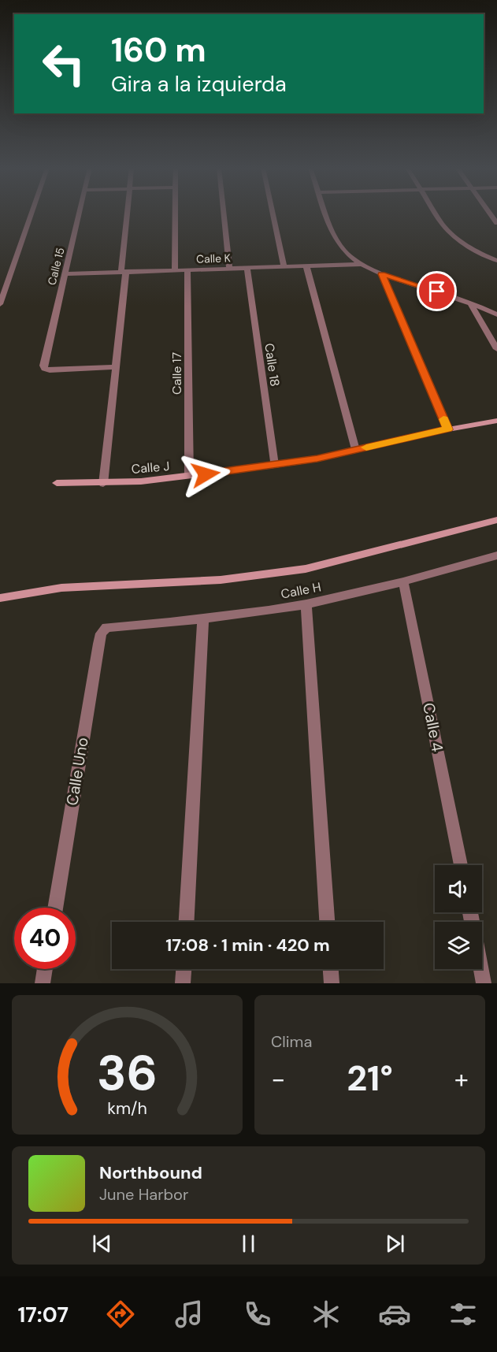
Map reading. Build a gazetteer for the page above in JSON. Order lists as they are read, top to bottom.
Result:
{
  "streets": {
    "street": [
      "Calle K",
      "Calle 15",
      "Calle 18",
      "Calle 17",
      "Calle J",
      "Calle H",
      "Calle 4",
      "Calle Uno"
    ]
  },
  "crossings": [
    ["Calle K", "Calle 15"],
    ["Calle K", "Calle 18"],
    ["Calle K", "Calle 17"],
    ["Calle 18", "Calle J"],
    ["Calle 17", "Calle J"],
    ["Calle H", "Calle 4"],
    ["Calle H", "Calle Uno"]
  ],
  "page": {
    "turn": ["160 m", "Gira a la izquierda"],
    "limit": "40",
    "trip": "17:08 · 1 min · 420 m",
    "tile": "Clima",
    "heat": ["−", "21°", "+"],
    "song": ["Northbound", "June Harbor"],
    "tabs": "17:07",
    "gauge": ["36", "km/h"]
  }
}
